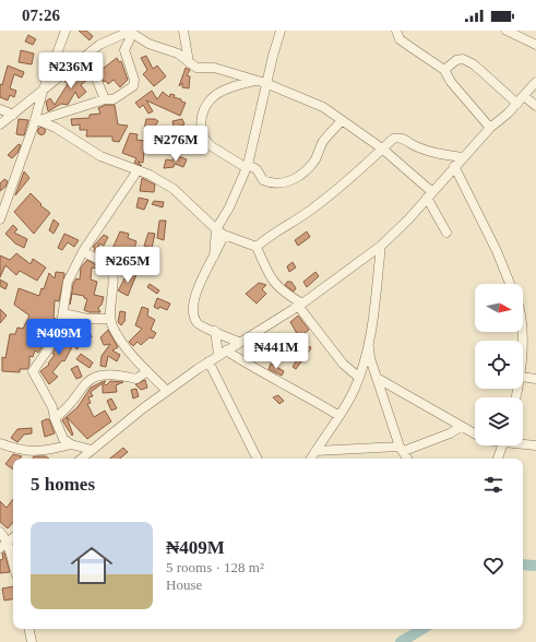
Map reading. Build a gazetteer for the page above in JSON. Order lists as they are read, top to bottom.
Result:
{
  "north": "right",
  "page": {
    "status": "07:26",
    "price": [
      "₦236M",
      "₦276M",
      "₦265M",
      "₦409M",
      "₦441M"
    ],
    "heading": "5 homes",
    "list": [
      {
        "name": "₦409M",
        "note": "5 rooms · 128 m² · House"
      }
    ]
  }
}
